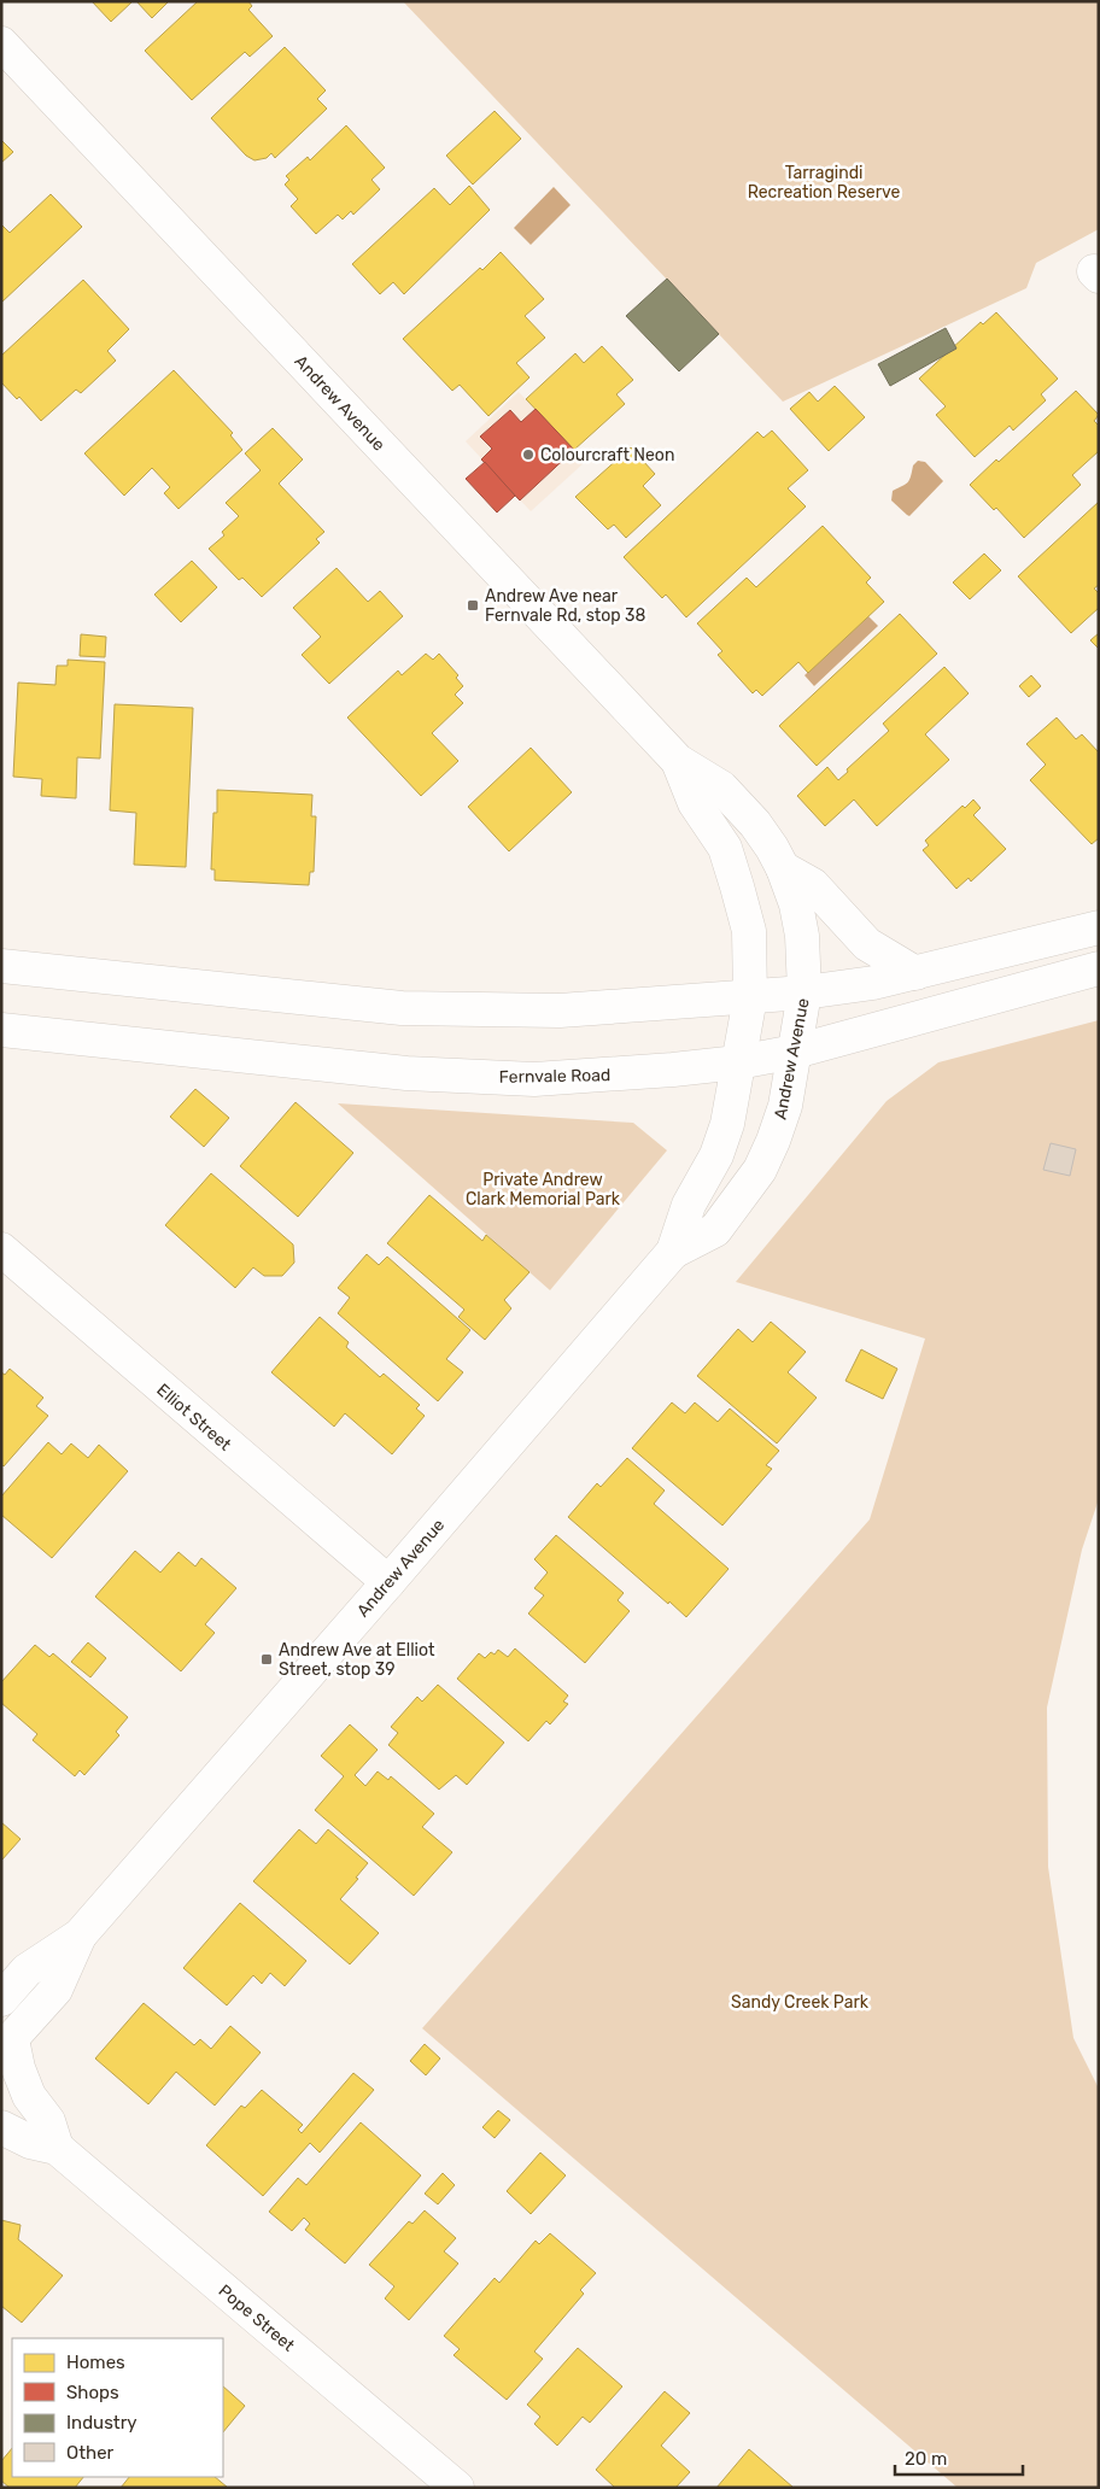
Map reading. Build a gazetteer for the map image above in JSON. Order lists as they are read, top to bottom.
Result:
{
  "streets": {
    "street": [
      "Andrew Avenue",
      "Fernvale Road",
      "Elliot Street",
      "Pope Street"
    ]
  },
  "crossings": [
    ["Andrew Avenue", "Fernvale Road"],
    ["Andrew Avenue", "Elliot Street"]
  ],
  "parks": ["Tarragindi Recreation Reserve", "Private Andrew Clark Memorial Park", "Sandy Creek Park"],
  "places": {
    "other": ["Colourcraft Neon"],
    "transit": ["Andrew Ave near Fernvale Rd, stop 38", "Andrew Ave at Elliot Street, stop 39"]
  },
  "legend": [
    "Homes",
    "Shops",
    "Industry",
    "Other"
  ],
  "scale_bar": "20 m"
}
